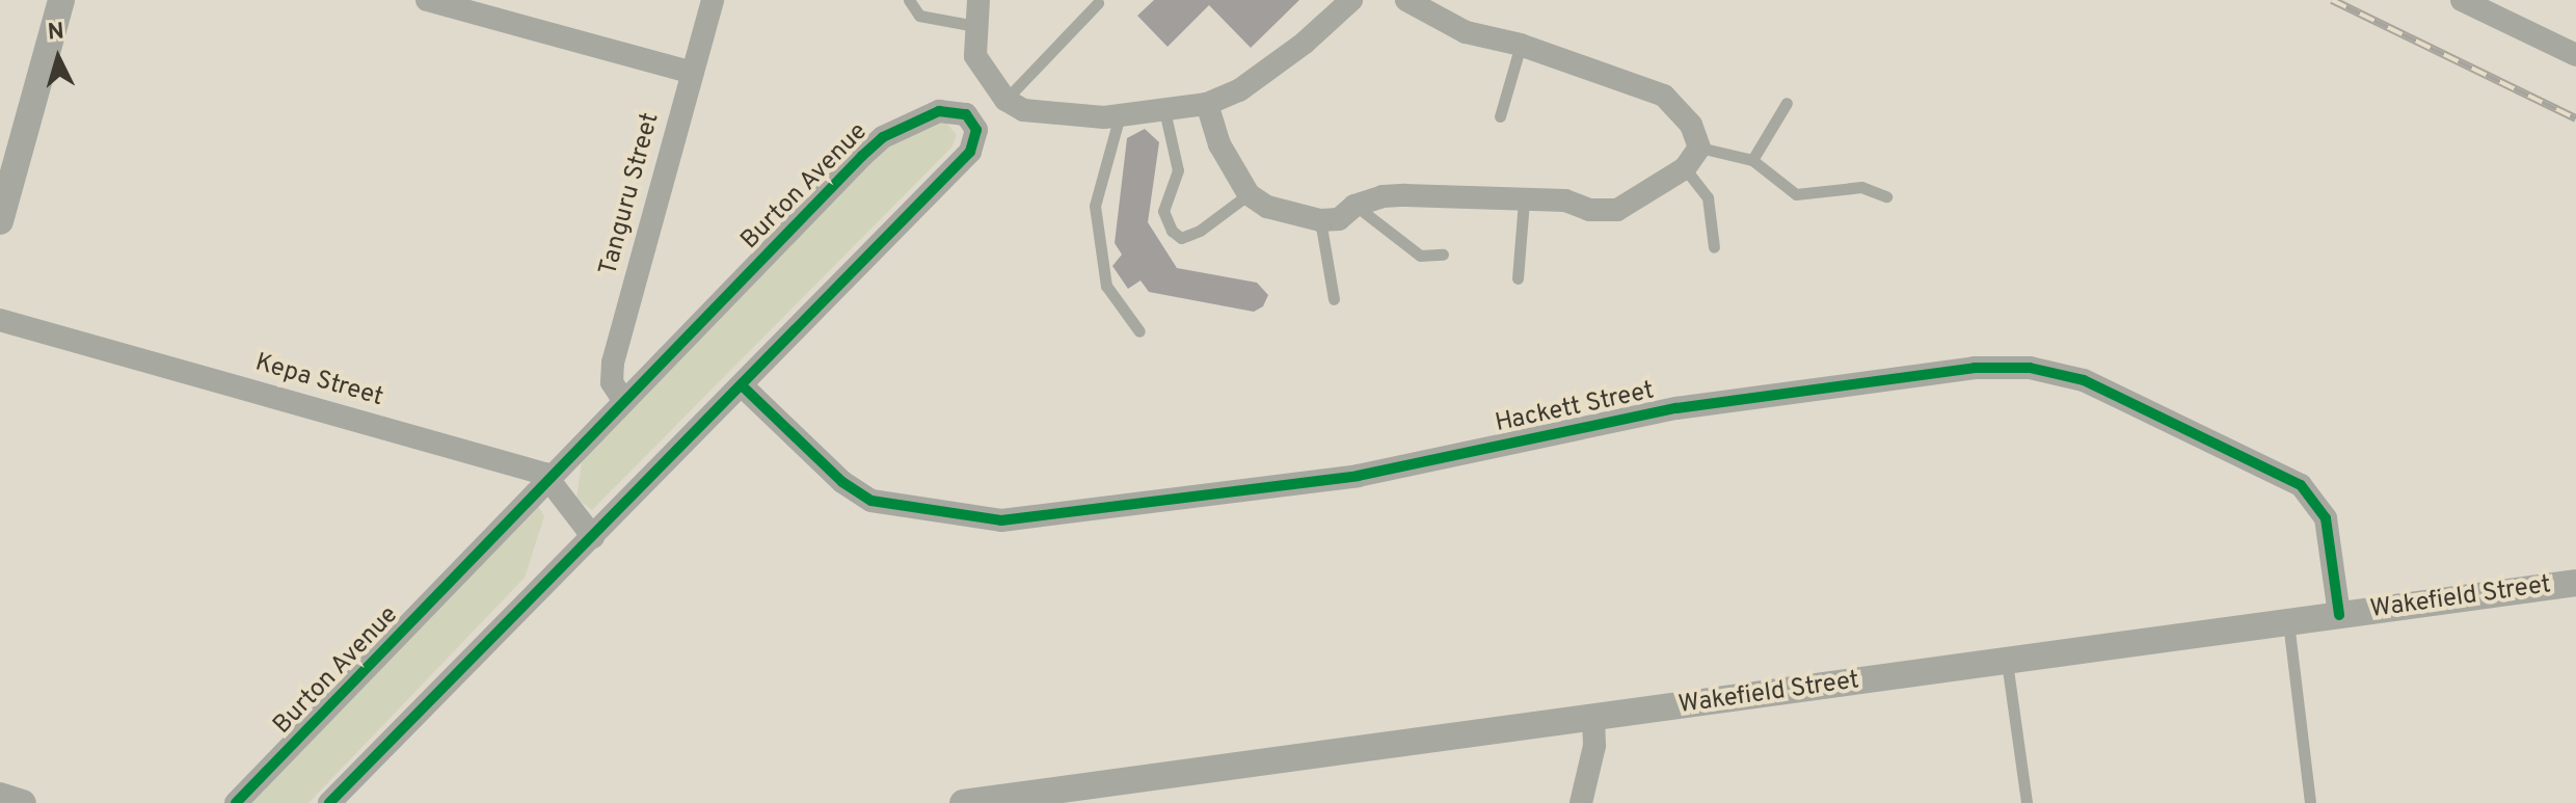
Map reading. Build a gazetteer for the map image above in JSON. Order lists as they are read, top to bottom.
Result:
{
  "streets": {
    "street": [
      "Burton Avenue",
      "Tanguru Street",
      "Kepa Street",
      "Hackett Street",
      "Wakefield Street"
    ]
  },
  "crossings": [
    ["Burton Avenue", "Tanguru Street"],
    ["Burton Avenue", "Kepa Street"],
    ["Hackett Street", "Wakefield Street"]
  ],
  "north": "top"
}
